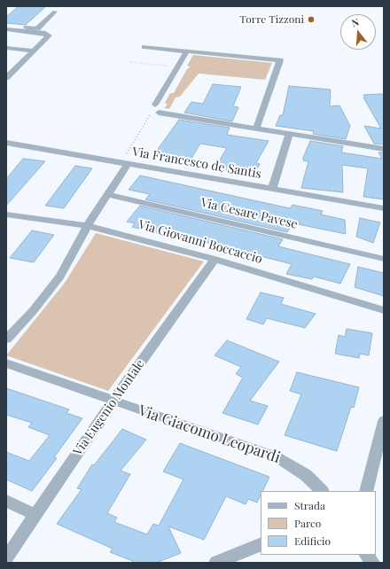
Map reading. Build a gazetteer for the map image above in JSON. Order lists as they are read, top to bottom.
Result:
{
  "streets": {
    "street": [
      "Via Francesco de Santis",
      "Via Cesare Pavese",
      "Via Giovanni Boccaccio",
      "Via Eugenio Montale",
      "Via Giacomo Leopardi"
    ]
  },
  "crossings": [
    ["Via Giovanni Boccaccio", "Via Eugenio Montale"],
    ["Via Eugenio Montale", "Via Giacomo Leopardi"]
  ],
  "places": ["Torre Tizzoni"],
  "legend": ["Strada", "Parco", "Edificio"],
  "north": "top"
}
